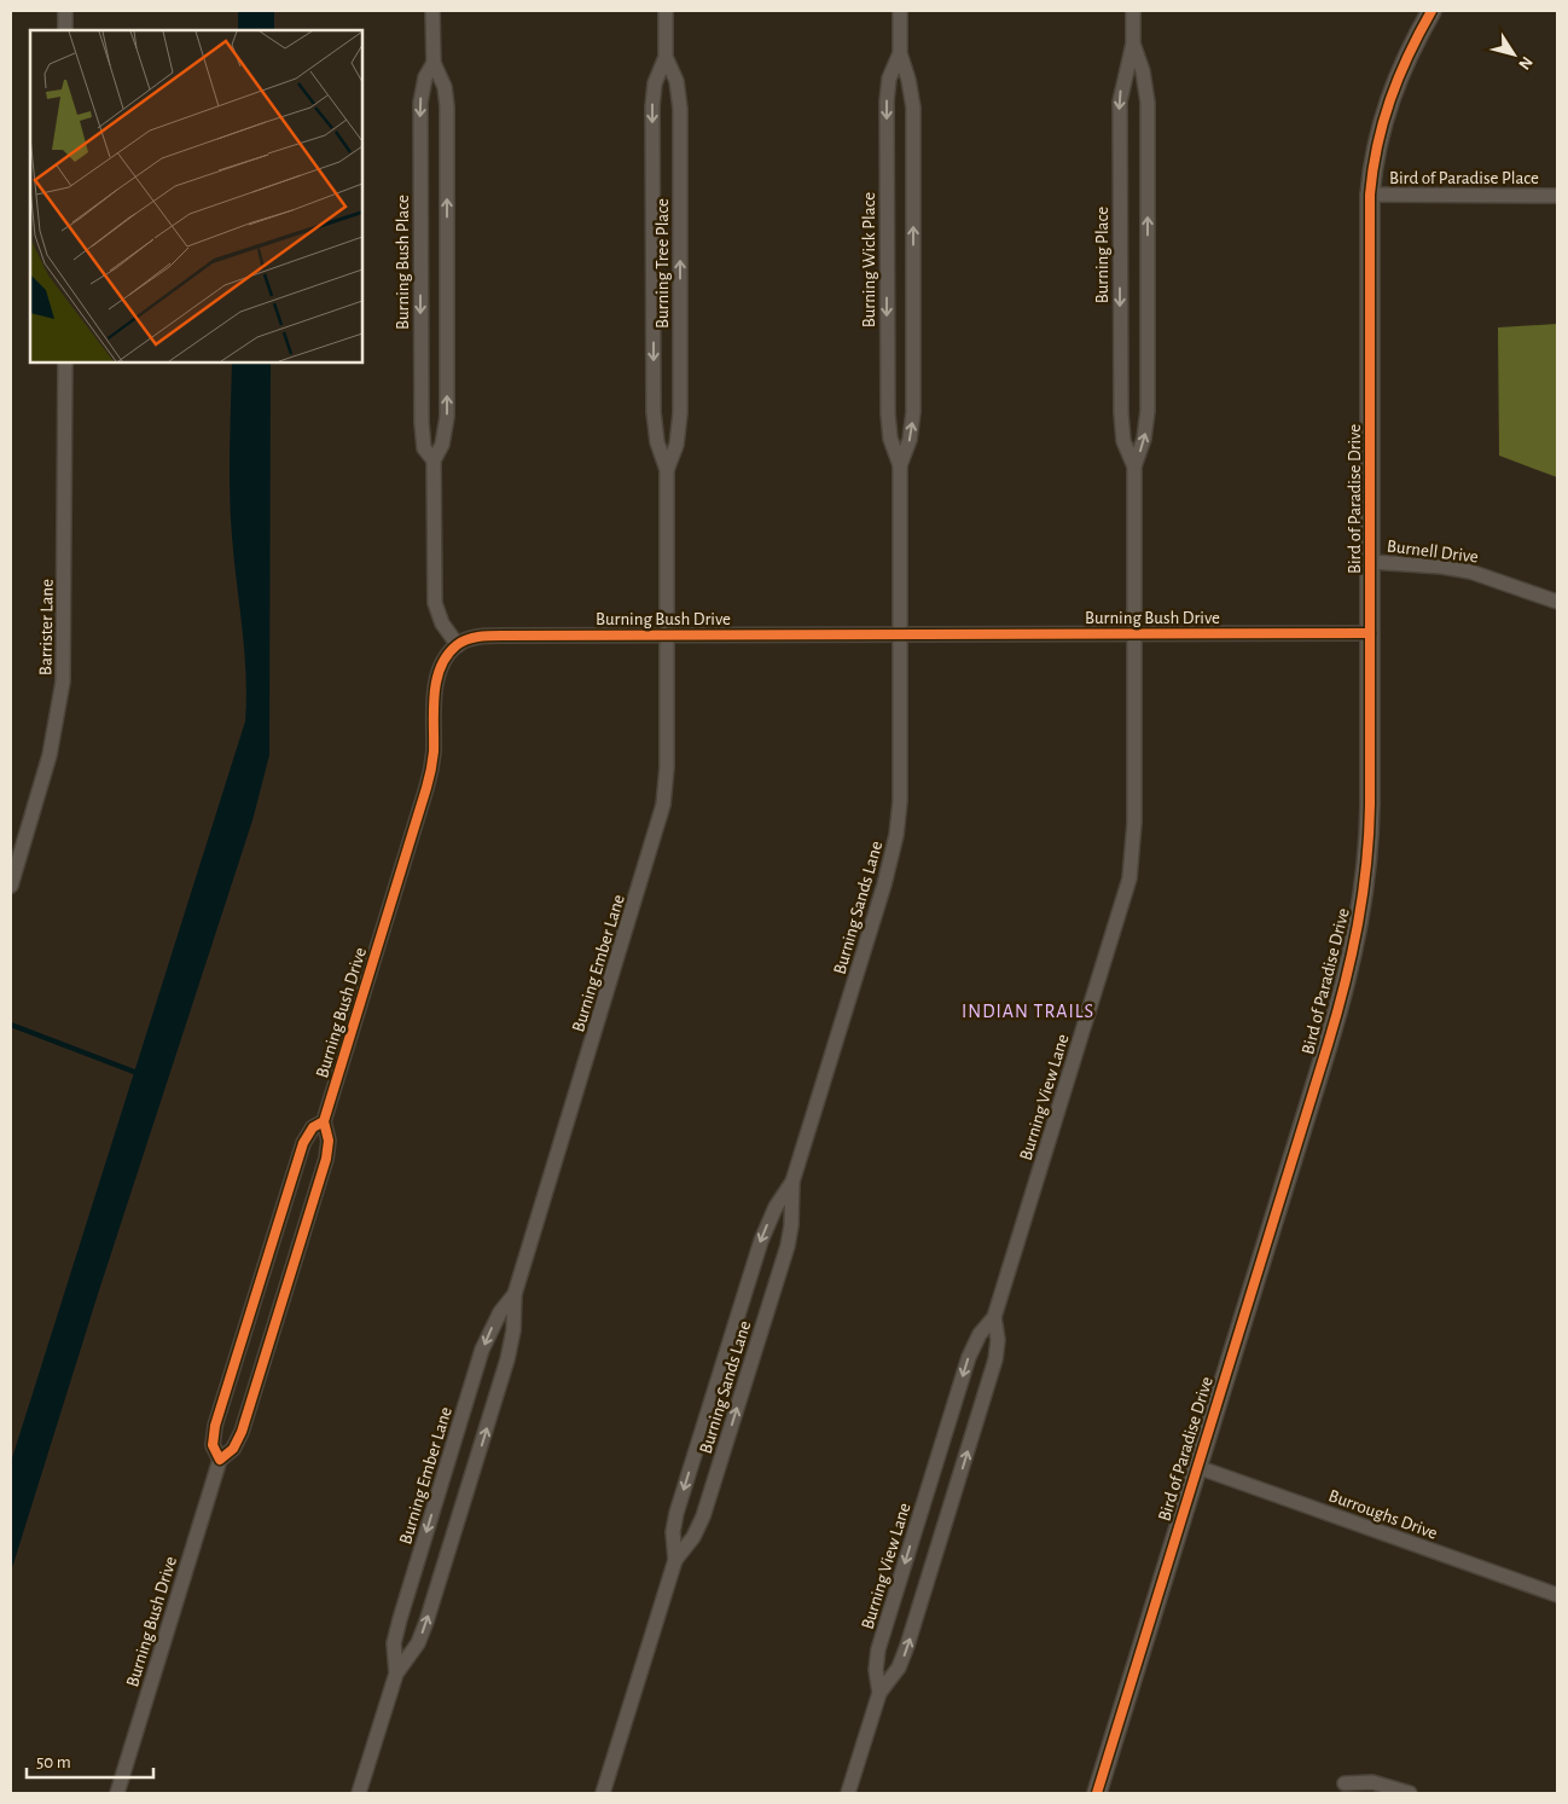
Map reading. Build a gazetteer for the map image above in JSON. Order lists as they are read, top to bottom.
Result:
{
  "streets": {
    "street": [
      "Bird of Paradise Place",
      "Burning Place",
      "Burning Wick Place",
      "Burning Bush Place",
      "Burning Tree Place",
      "Bird of Paradise Drive",
      "Burnell Drive",
      "Burning Bush Drive",
      "Barrister Lane",
      "Burning Sands Lane",
      "Burning Ember Lane",
      "Burning View Lane",
      "Burroughs Drive"
    ]
  },
  "crossings": [
    ["Bird of Paradise Place", "Bird of Paradise Drive"],
    ["Burning Place", "Burning Bush Drive"],
    ["Burning Place", "Burning View Lane"],
    ["Burning Wick Place", "Burning Bush Drive"],
    ["Burning Wick Place", "Burning Sands Lane"],
    ["Burning Bush Place", "Burning Bush Drive"],
    ["Burning Tree Place", "Burning Bush Drive"],
    ["Burning Tree Place", "Burning Ember Lane"],
    ["Bird of Paradise Drive", "Burnell Drive"],
    ["Bird of Paradise Drive", "Burning Bush Drive"],
    ["Bird of Paradise Drive", "Burroughs Drive"],
    ["Burning Bush Drive", "Burning Sands Lane"],
    ["Burning Bush Drive", "Burning Ember Lane"],
    ["Burning Bush Drive", "Burning View Lane"]
  ],
  "districts": ["INDIAN TRAILS"],
  "scale_bar": "50 m",
  "north": "bottom right"
}
